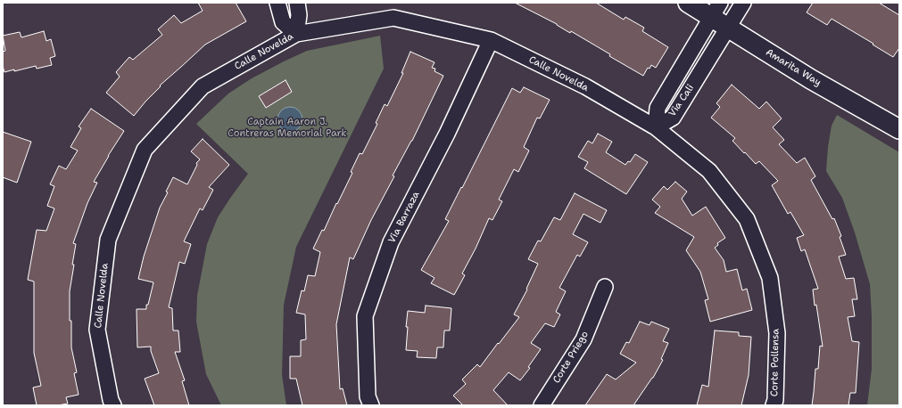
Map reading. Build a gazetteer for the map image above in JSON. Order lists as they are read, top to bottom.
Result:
{
  "streets": {
    "street": [
      "Calle Novelda",
      "Amarita Way",
      "Via Cali",
      "Via Barraza",
      "Corte Priego",
      "Corte Pollensa"
    ]
  },
  "crossings": [
    ["Calle Novelda", "Via Cali"],
    ["Calle Novelda", "Via Barraza"],
    ["Calle Novelda", "Corte Pollensa"],
    ["Amarita Way", "Via Cali"],
    ["Via Cali", "Corte Pollensa"]
  ],
  "parks": ["Captain Aaron J. Contreras Memorial Park"]
}
